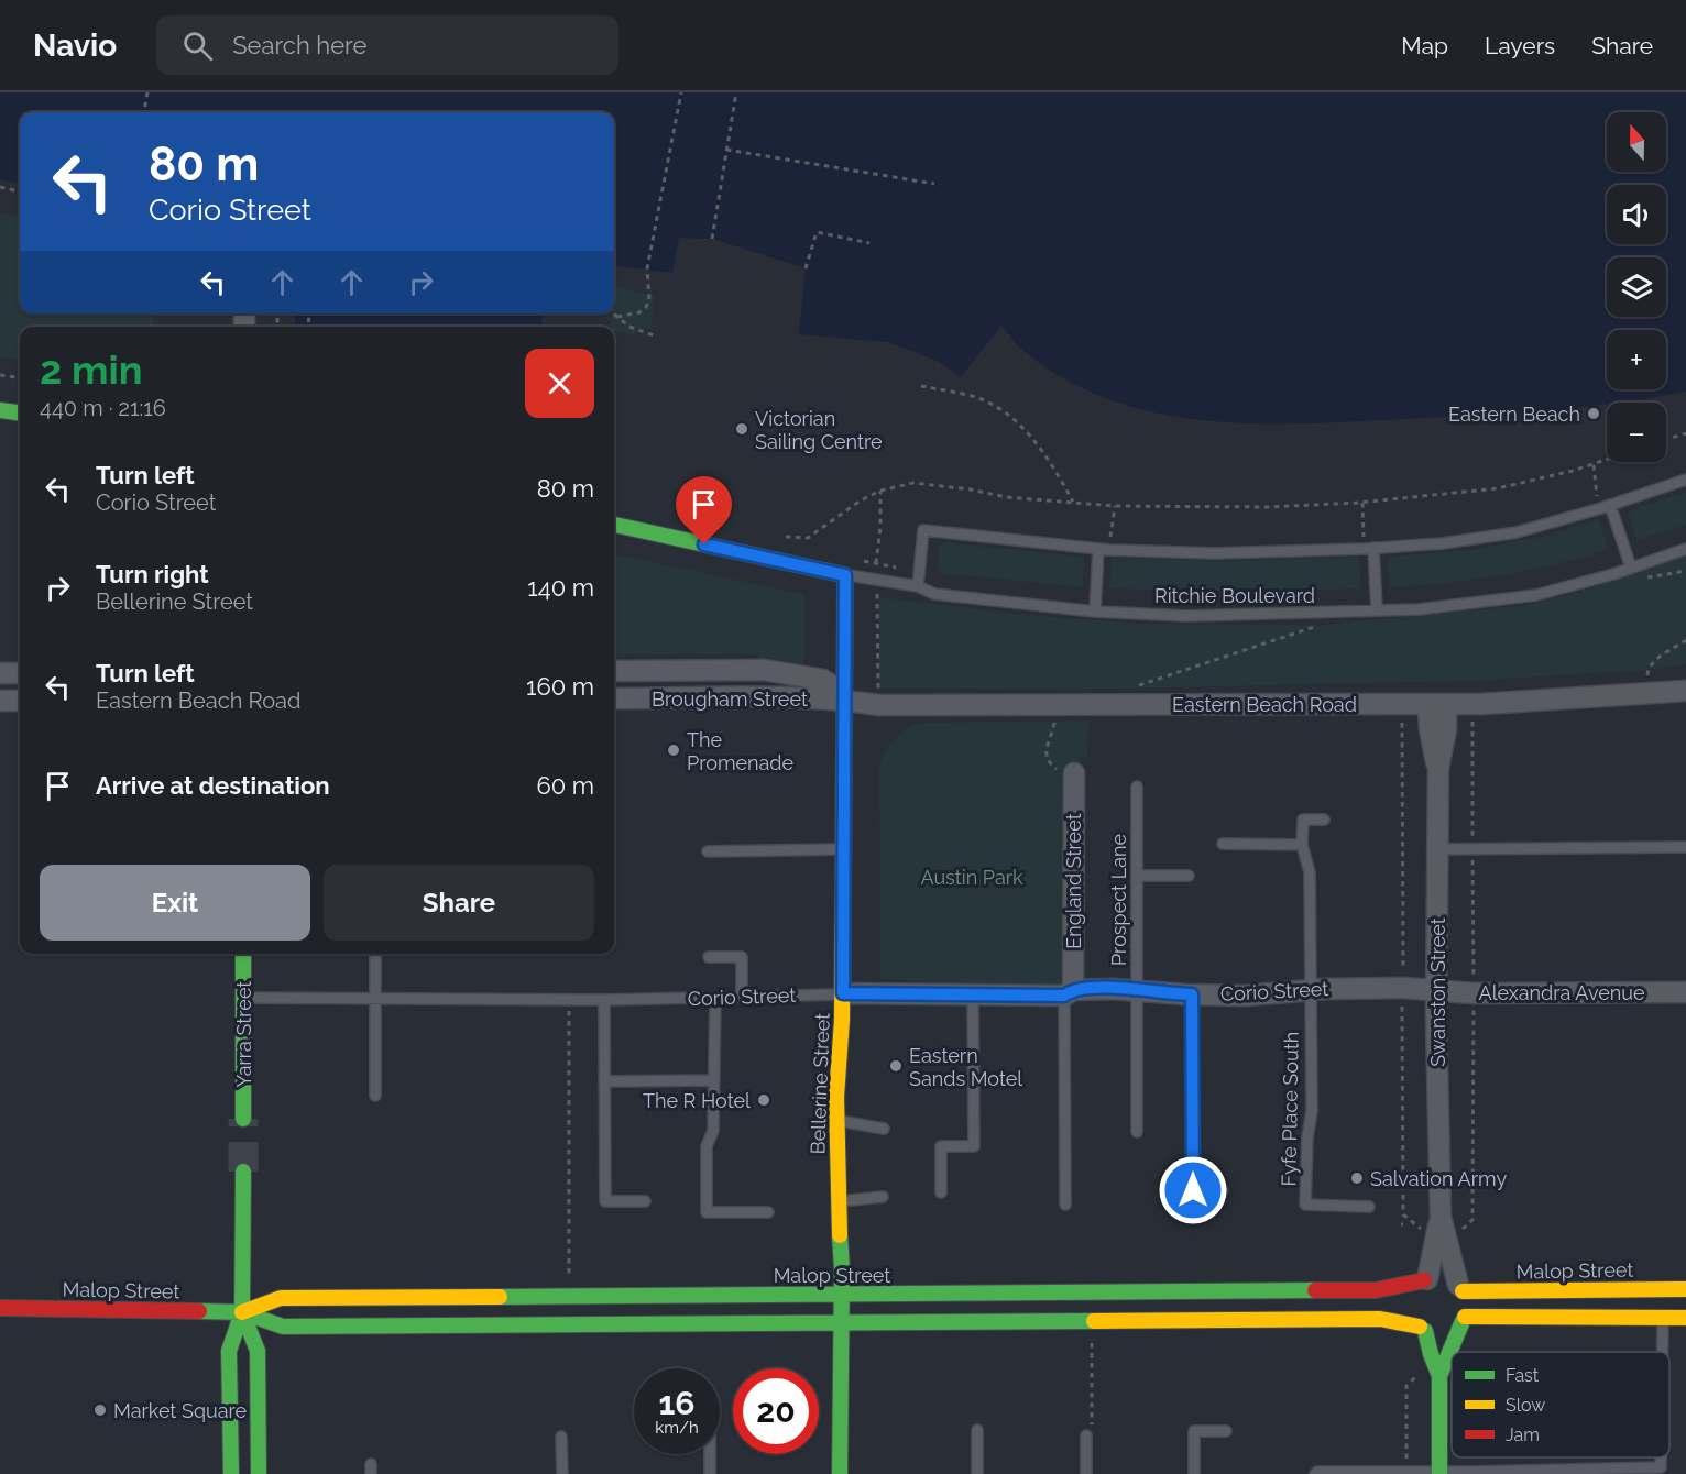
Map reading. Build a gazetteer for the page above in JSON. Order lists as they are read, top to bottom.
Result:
{
  "streets": {
    "street": [
      "Brougham Street",
      "Eastern Beach Road",
      "England Street",
      "Corio Street",
      "Swanston Street",
      "Alexandra Avenue",
      "Yarra Street",
      "Bellerine Street",
      "Malop Street"
    ],
    "lane": ["Ritchie Boulevard", "Prospect Lane", "Fyfe Place South"]
  },
  "crossings": [
    ["Ritchie Boulevard", "Bellerine Street"],
    ["Brougham Street", "Eastern Beach Road"],
    ["Brougham Street", "Bellerine Street"],
    ["Eastern Beach Road", "Swanston Street"],
    ["Eastern Beach Road", "Bellerine Street"],
    ["England Street", "Corio Street"],
    ["Prospect Lane", "Corio Street"],
    ["Corio Street", "Swanston Street"],
    ["Corio Street", "Alexandra Avenue"],
    ["Corio Street", "Yarra Street"],
    ["Corio Street", "Bellerine Street"],
    ["Corio Street", "Fyfe Place South"],
    ["Swanston Street", "Alexandra Avenue"],
    ["Swanston Street", "Malop Street"],
    ["Bellerine Street", "Malop Street"]
  ],
  "parks": ["Austin Park"],
  "places": [
    "Eastern Beach",
    "Victorian Sailing Centre",
    "The Promenade",
    "Eastern Sands Motel",
    "The R Hotel",
    "Salvation Army",
    "Market Square"
  ],
  "legend": ["Fast", "Slow", "Jam"],
  "north": "top",
  "page": {
    "header": "Navio",
    "search": "Search here",
    "nav": ["Map", "Layers", "Share"],
    "map_buttons": ["+", "−"],
    "turn": ["80 m", "Corio Street"],
    "heading": ["2 min", "440 m · 21:16"],
    "list": [
      {
        "name": "Turn left",
        "note": "Corio Street",
        "value": "80 m"
      },
      {
        "name": "Turn right",
        "note": "Bellerine Street",
        "value": "140 m"
      },
      {
        "name": "Turn left",
        "note": "Eastern Beach Road",
        "value": "160 m"
      },
      {
        "name": "Arrive at destination",
        "value": "60 m"
      }
    ],
    "buttons": ["Exit", "Share"],
    "speed": "16 km/h",
    "limit": "20"
  }
}
